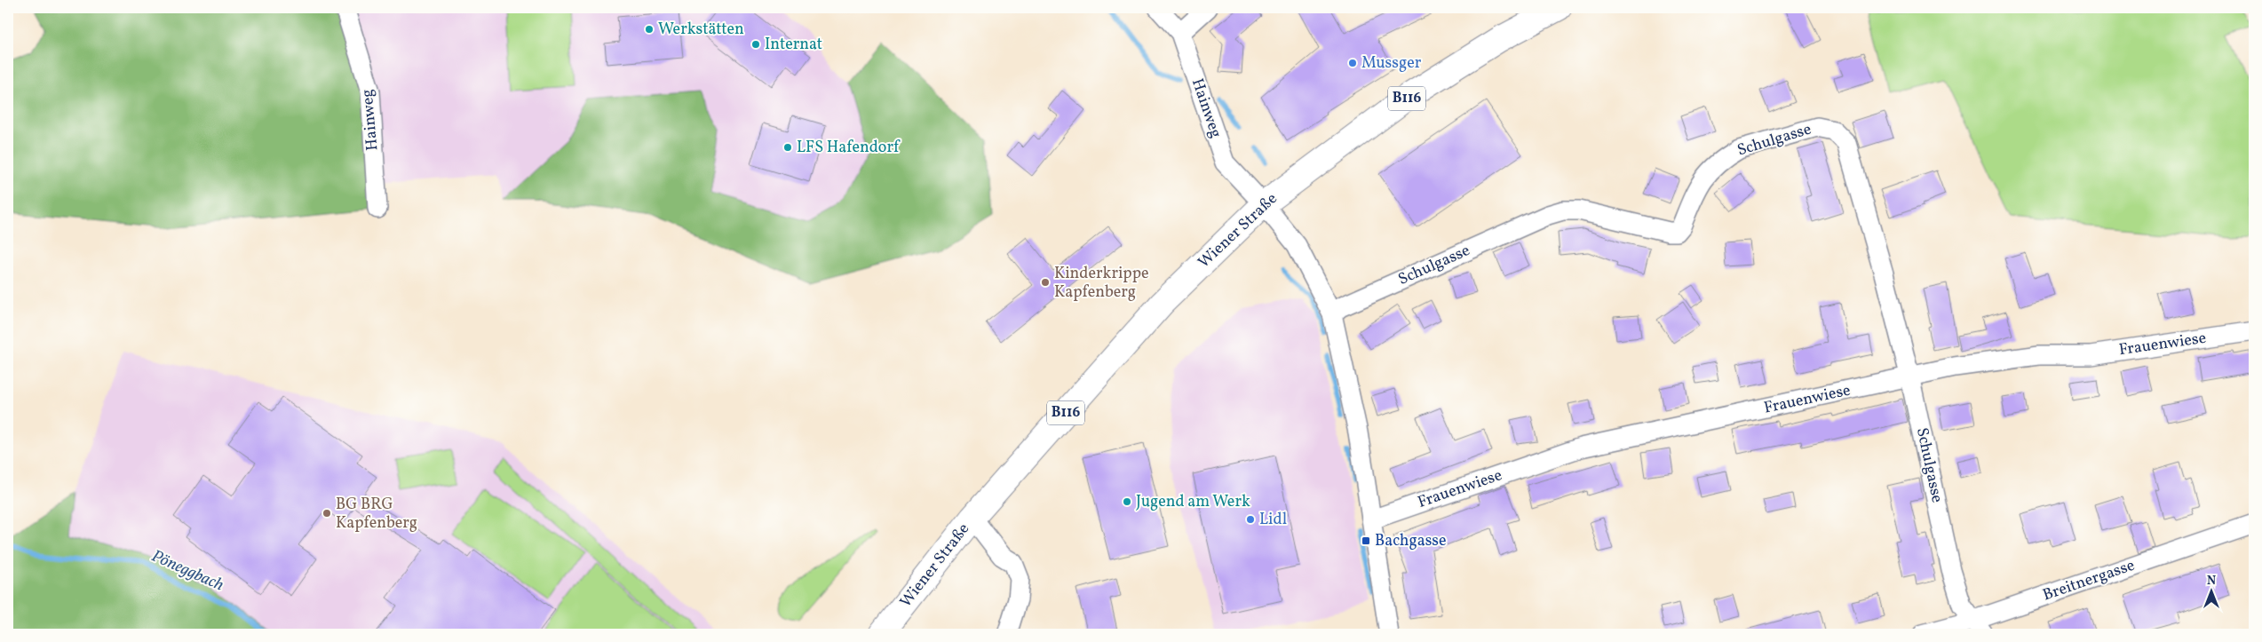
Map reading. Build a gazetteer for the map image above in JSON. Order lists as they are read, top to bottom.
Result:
{
  "streets": {
    "main road": ["B116", "Wiener Straße"],
    "street": [
      "Hainweg",
      "Schulgasse",
      "Frauenwiese",
      "Breitnergasse"
    ]
  },
  "crossings": [
    ["Hainweg", "Wiener Straße"],
    ["Schulgasse", "Frauenwiese"],
    ["Schulgasse", "Breitnergasse"]
  ],
  "water": ["Pöneggbach"],
  "places": {
    "other": [
      "Werkstätten",
      "Internat",
      "Mussger",
      "LFS Hafendorf",
      "Kinderkrippe Kapfenberg",
      "Jugend am Werk",
      "BG BRG Kapfenberg",
      "Lidl"
    ],
    "transit": ["Bachgasse"]
  },
  "north": "top"
}
